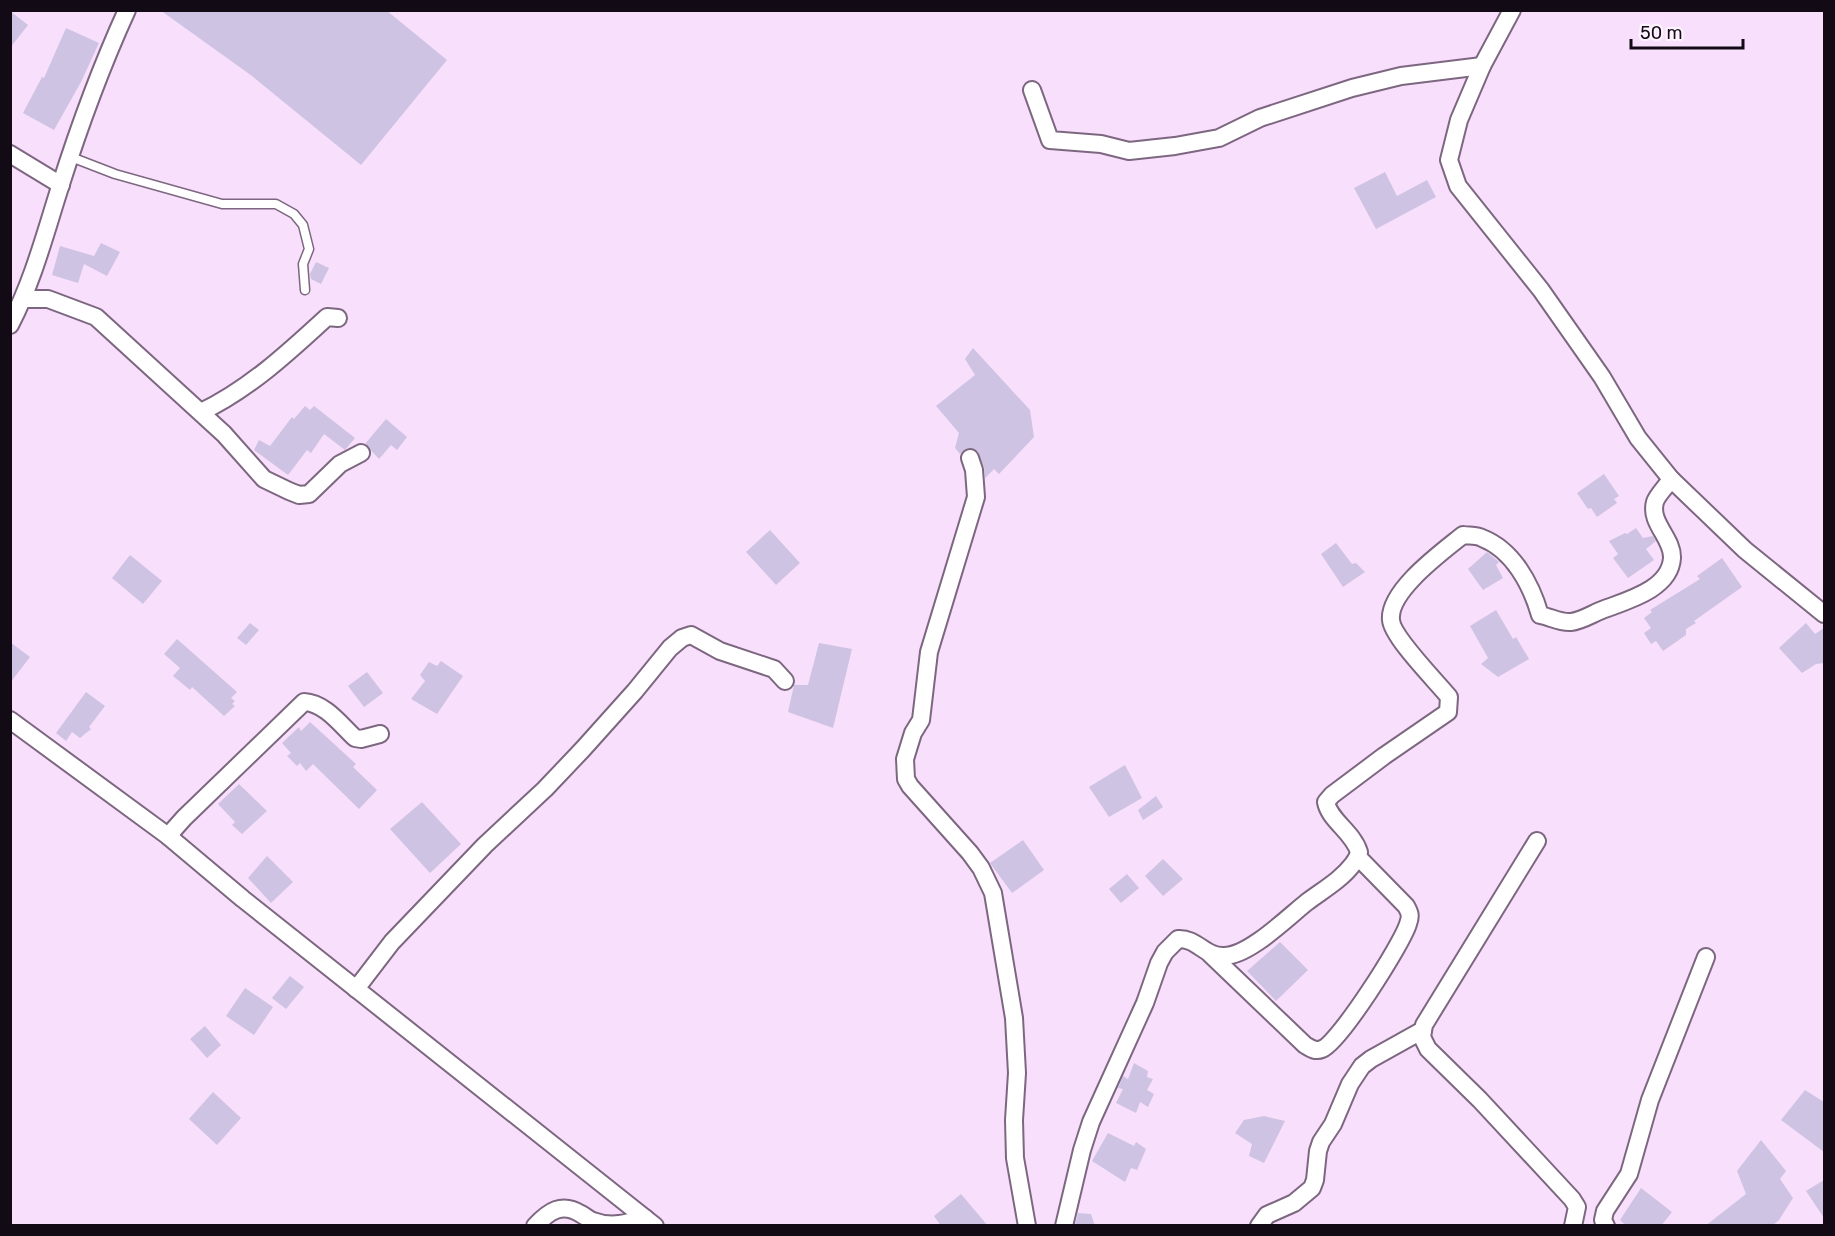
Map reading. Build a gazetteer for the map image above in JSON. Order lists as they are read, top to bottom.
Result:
{
  "scale_bar": "50 m"
}
